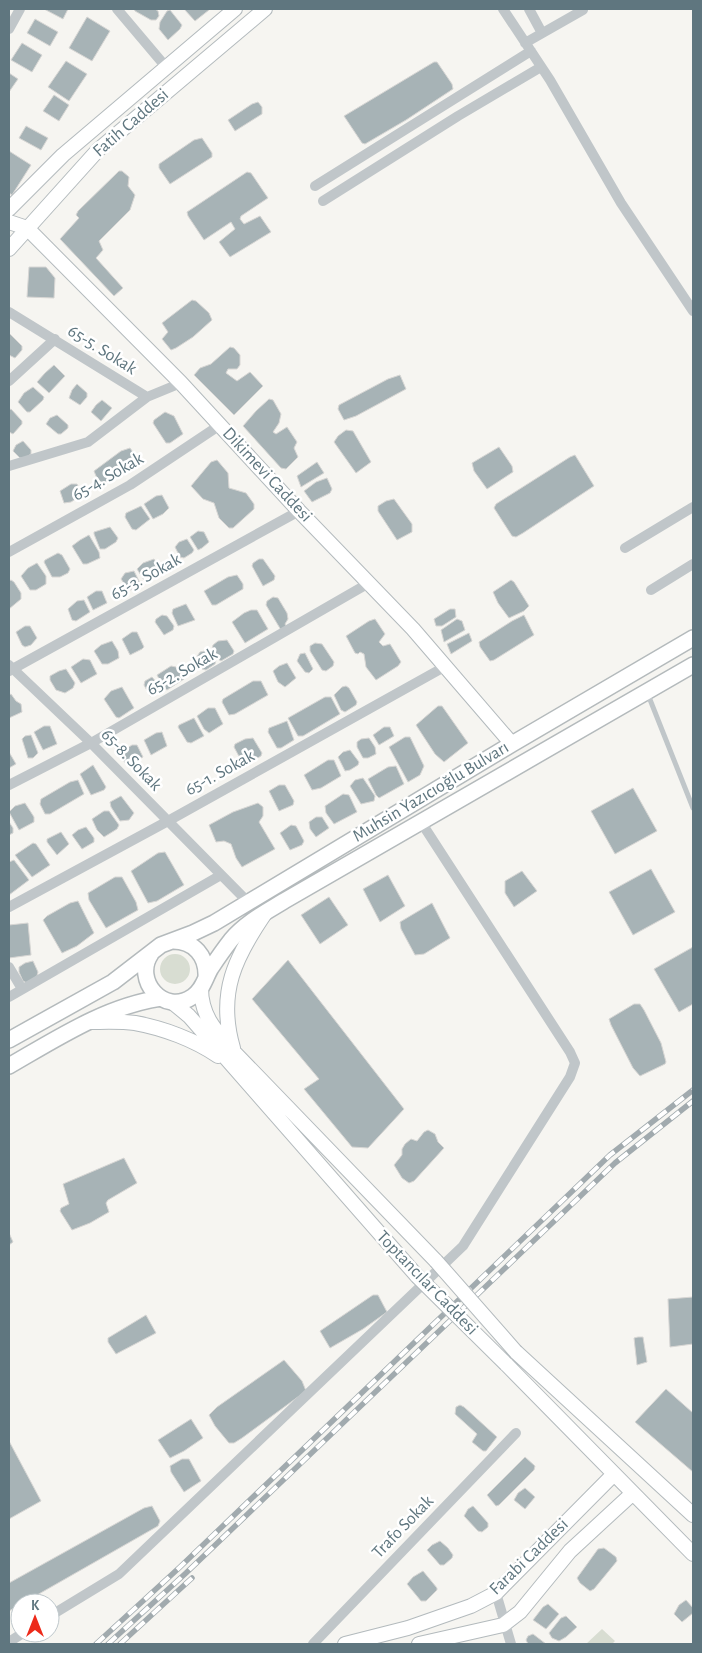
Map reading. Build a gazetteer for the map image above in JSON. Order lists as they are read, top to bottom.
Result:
{
  "streets": {
    "main road": ["Muhsin Yazıcıoğlu Bulvarı"],
    "street": [
      "Fatih Caddesi",
      "65-5. Sokak",
      "Dikimevi Caddesi",
      "65-4. Sokak",
      "65-3. Sokak",
      "65-2. Sokak",
      "65-8. Sokak",
      "65-1. Sokak",
      "Toptancılar Caddesi",
      "Trafo Sokak",
      "Farabi Caddesi"
    ]
  },
  "crossings": [
    ["Fatih Caddesi", "Dikimevi Caddesi"],
    ["65-5. Sokak", "Dikimevi Caddesi"],
    ["Dikimevi Caddesi", "65-4. Sokak"],
    ["Dikimevi Caddesi", "65-3. Sokak"],
    ["Dikimevi Caddesi", "65-2. Sokak"],
    ["Dikimevi Caddesi", "65-1. Sokak"],
    ["Dikimevi Caddesi", "Muhsin Yazıcıoğlu Bulvarı"],
    ["65-3. Sokak", "65-8. Sokak"],
    ["65-2. Sokak", "65-8. Sokak"],
    ["65-8. Sokak", "65-1. Sokak"],
    ["65-8. Sokak", "Muhsin Yazıcıoğlu Bulvarı"],
    ["Muhsin Yazıcıoğlu Bulvarı", "Toptancılar Caddesi"],
    ["Toptancılar Caddesi", "Farabi Caddesi"]
  ],
  "north": "top"
}
